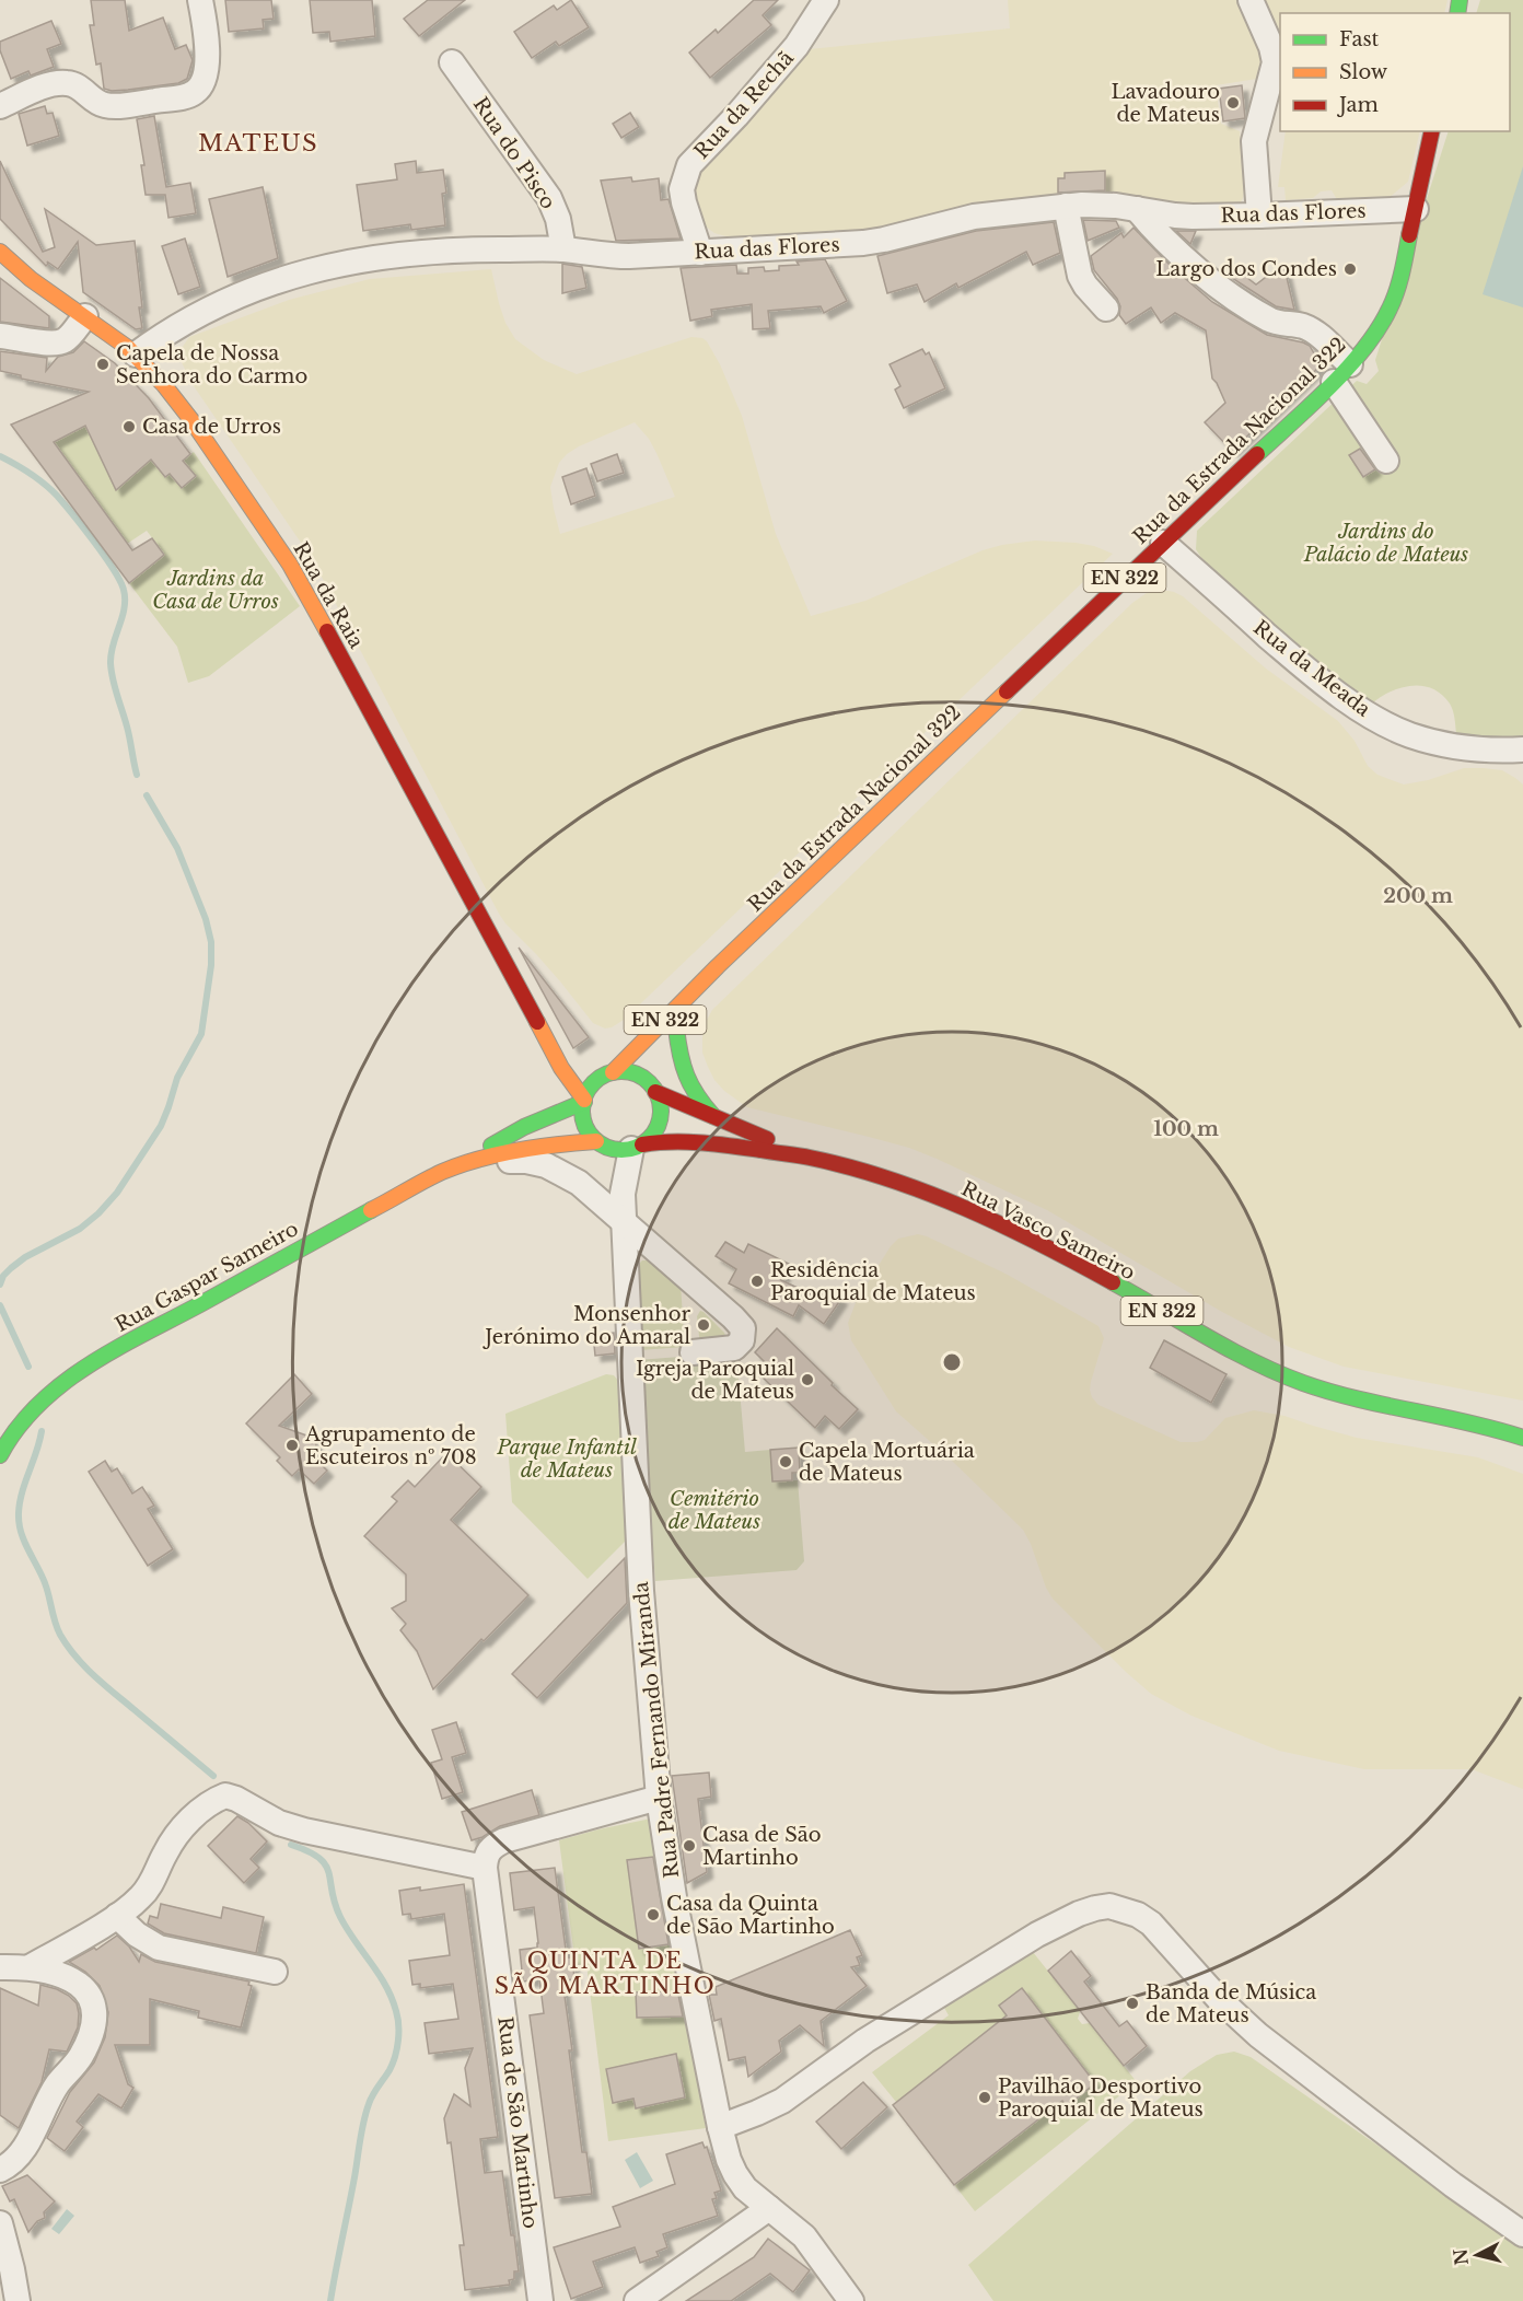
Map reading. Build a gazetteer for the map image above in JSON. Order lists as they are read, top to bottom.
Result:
{
  "streets": {
    "main road": [
      "Rua da Estrada Nacional 322",
      "EN 322",
      "Rua da Raia",
      "Rua Vasco Sameiro",
      "Rua Gaspar Sameiro"
    ],
    "street": [
      "Rua da Rechã",
      "Rua do Pisco",
      "Rua das Flores",
      "Rua da Meada",
      "Rua Padre Fernando Miranda",
      "Rua de São Martinho"
    ]
  },
  "crossings": [
    ["Rua da Rechã", "Rua das Flores"],
    ["Rua do Pisco", "Rua das Flores"],
    ["Rua das Flores", "Rua da Estrada Nacional 322"],
    ["Rua das Flores", "Rua da Raia"],
    ["Rua da Estrada Nacional 322", "EN 322"],
    ["Rua da Estrada Nacional 322", "Rua da Meada"],
    ["EN 322", "Rua Vasco Sameiro"],
    ["EN 322", "Rua Padre Fernando Miranda"]
  ],
  "districts": ["MATEUS", "QUINTA DE SÃO MARTINHO"],
  "parks": [
    "Jardins do Palácio de Mateus",
    "Jardins da Casa de Urros",
    "Parque Infantil de Mateus",
    "Cemitério de Mateus"
  ],
  "places": [
    "Lavadouro de Mateus",
    "Largo dos Condes",
    "Capela de Nossa Senhora do Carmo",
    "Casa de Urros",
    "Residência Paroquial de Mateus",
    "Monsenhor Jerónimo do Amaral",
    "Igreja Paroquial de Mateus",
    "Agrupamento de Escuteiros nº 708",
    "Capela Mortuária de Mateus",
    "Casa de São Martinho",
    "Casa da Quinta de São Martinho",
    "Banda de Música de Mateus",
    "Pavilhão Desportivo Paroquial de Mateus"
  ],
  "legend": ["Fast", "Slow", "Jam"],
  "north": "left",
  "rings": ["200 m", "100 m"]
}
